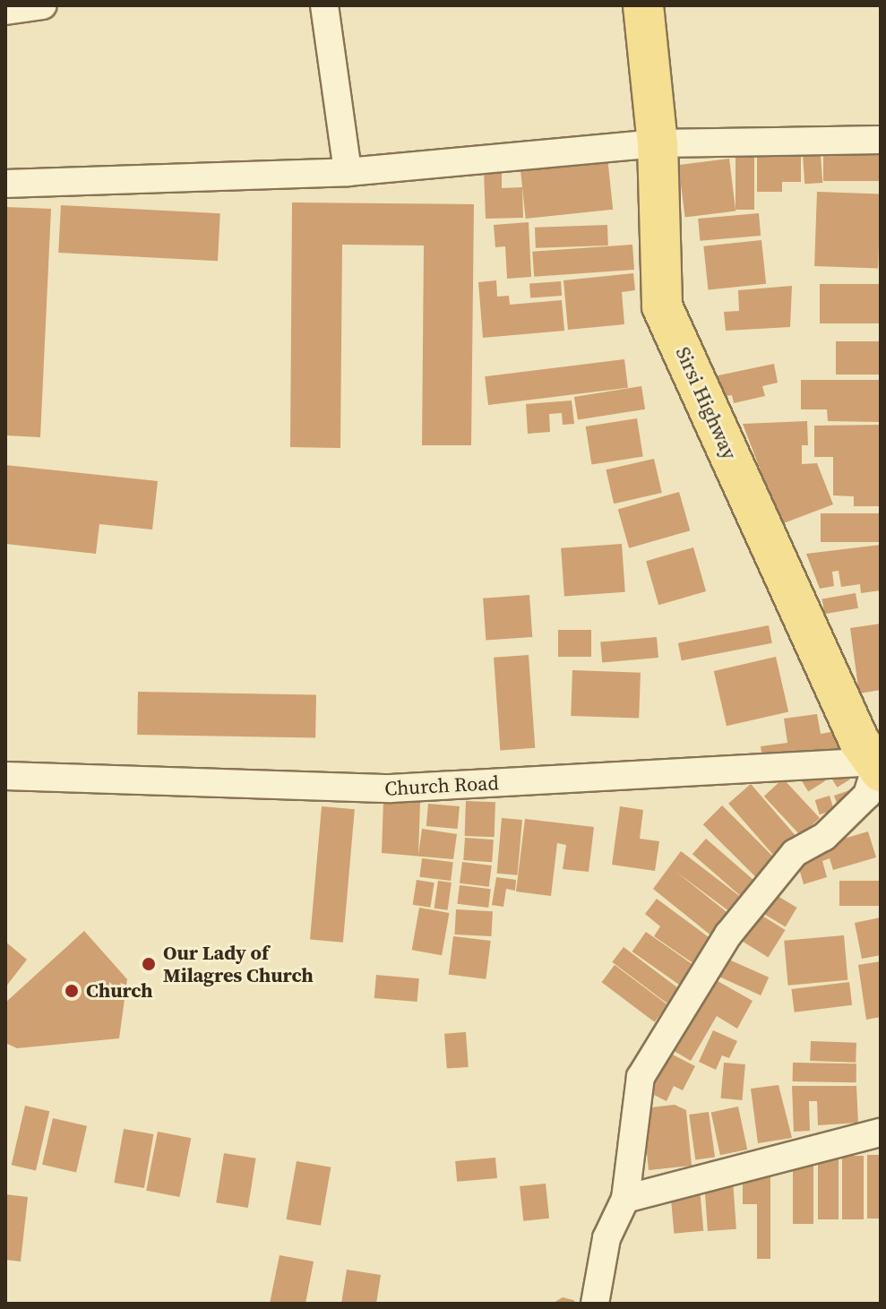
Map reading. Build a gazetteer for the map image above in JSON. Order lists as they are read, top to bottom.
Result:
{
  "streets": {
    "main road": ["Sirsi Highway"],
    "street": ["Church Road"]
  },
  "crossings": [
    ["Sirsi Highway", "Church Road"]
  ],
  "places": ["Our Lady of Milagres Church", "Church"]
}
